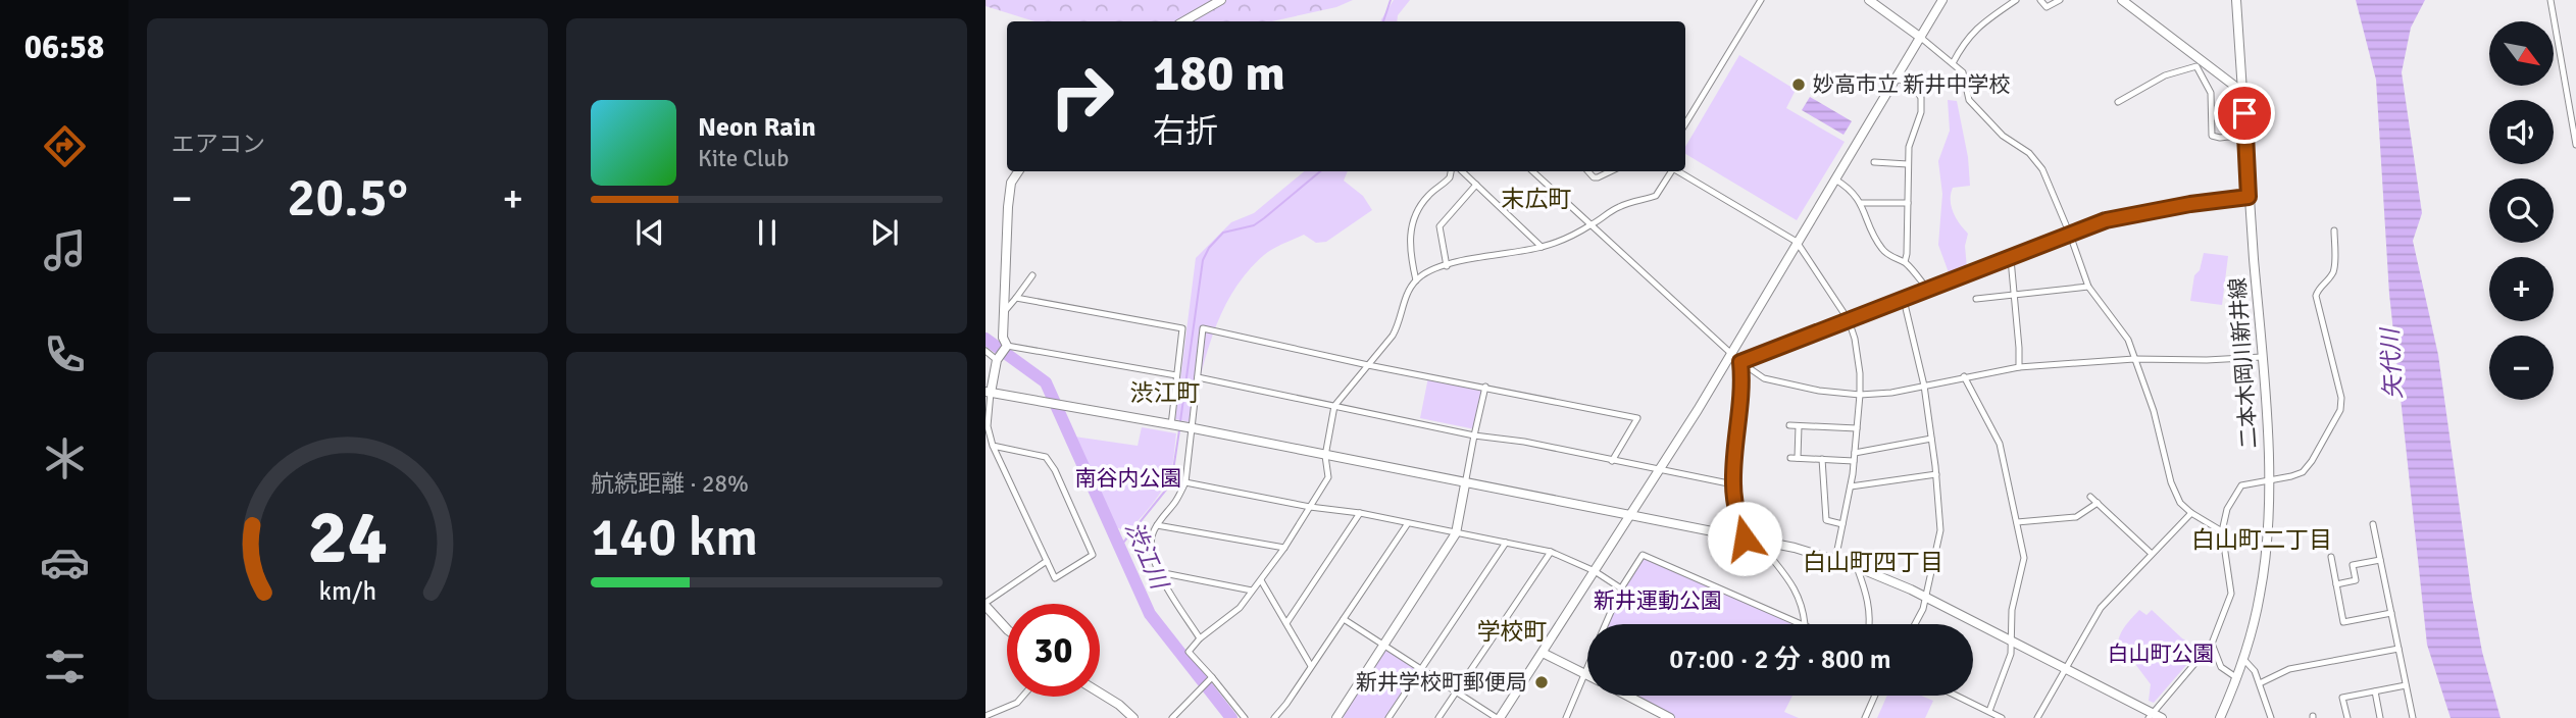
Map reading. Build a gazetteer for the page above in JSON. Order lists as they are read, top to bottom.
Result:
{
  "streets": {
    "street": ["二本木岡川新井線"]
  },
  "districts": [
    "末広町",
    "渋江町",
    "白山町二丁目",
    "白山町四丁目",
    "学校町"
  ],
  "water": ["矢代川", "渋江川"],
  "parks": ["南谷内公園", "新井運動公園", "白山町公園"],
  "places": ["妙高市立 新井中学校", "新井学校町郵便局"],
  "north": "bottom right",
  "page": {
    "tabs": "06:58",
    "tile": [
      "エアコン",
      ["航続距離 · 28%", "140 km"]
    ],
    "map_buttons": ["+", "−"],
    "turn": ["180 m", "右折"],
    "song": ["Neon Rain", "Kite Club"],
    "heat": ["−", "20.5°", "+"],
    "limit": "30",
    "trip": "07:00 · 2 分 · 800 m",
    "gauge": ["24", "km/h"]
  }
}
